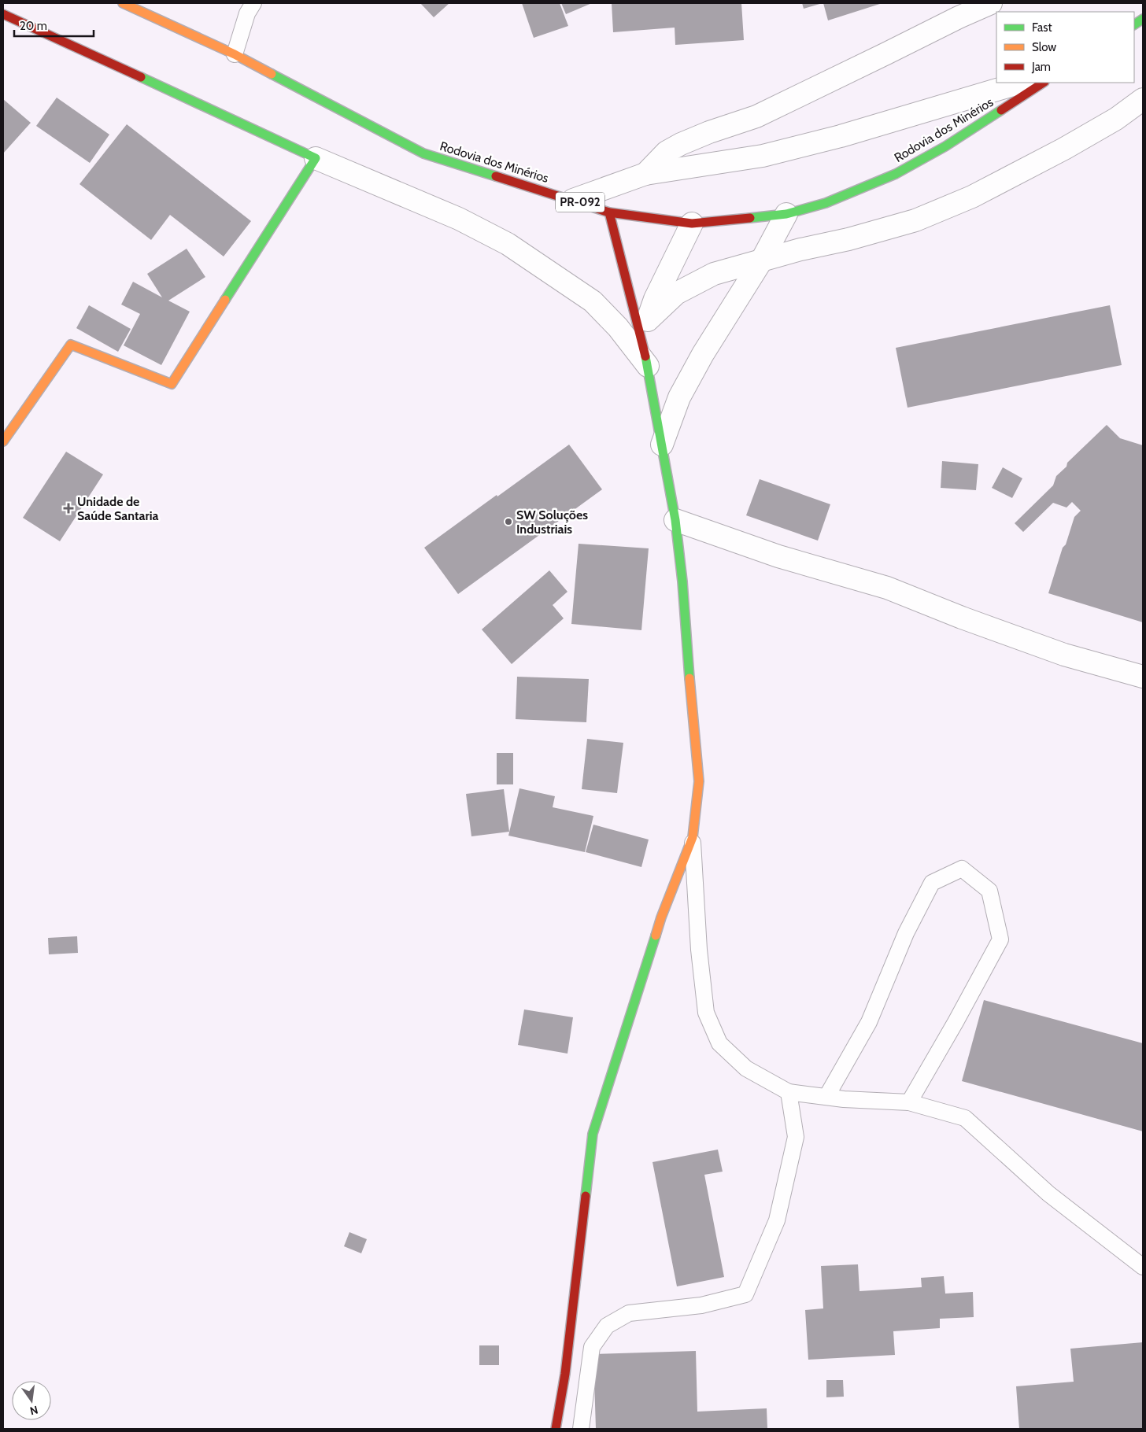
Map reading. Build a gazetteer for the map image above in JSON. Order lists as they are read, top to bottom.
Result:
{
  "streets": {
    "street": ["Rodovia dos Minérios", "PR-092"]
  },
  "places": {
    "health": ["Unidade de Saúde Santaria"],
    "other": ["SW Soluções Industriais"]
  },
  "legend": ["Fast", "Slow", "Jam"],
  "scale_bar": "20 m",
  "north": "bottom"
}
